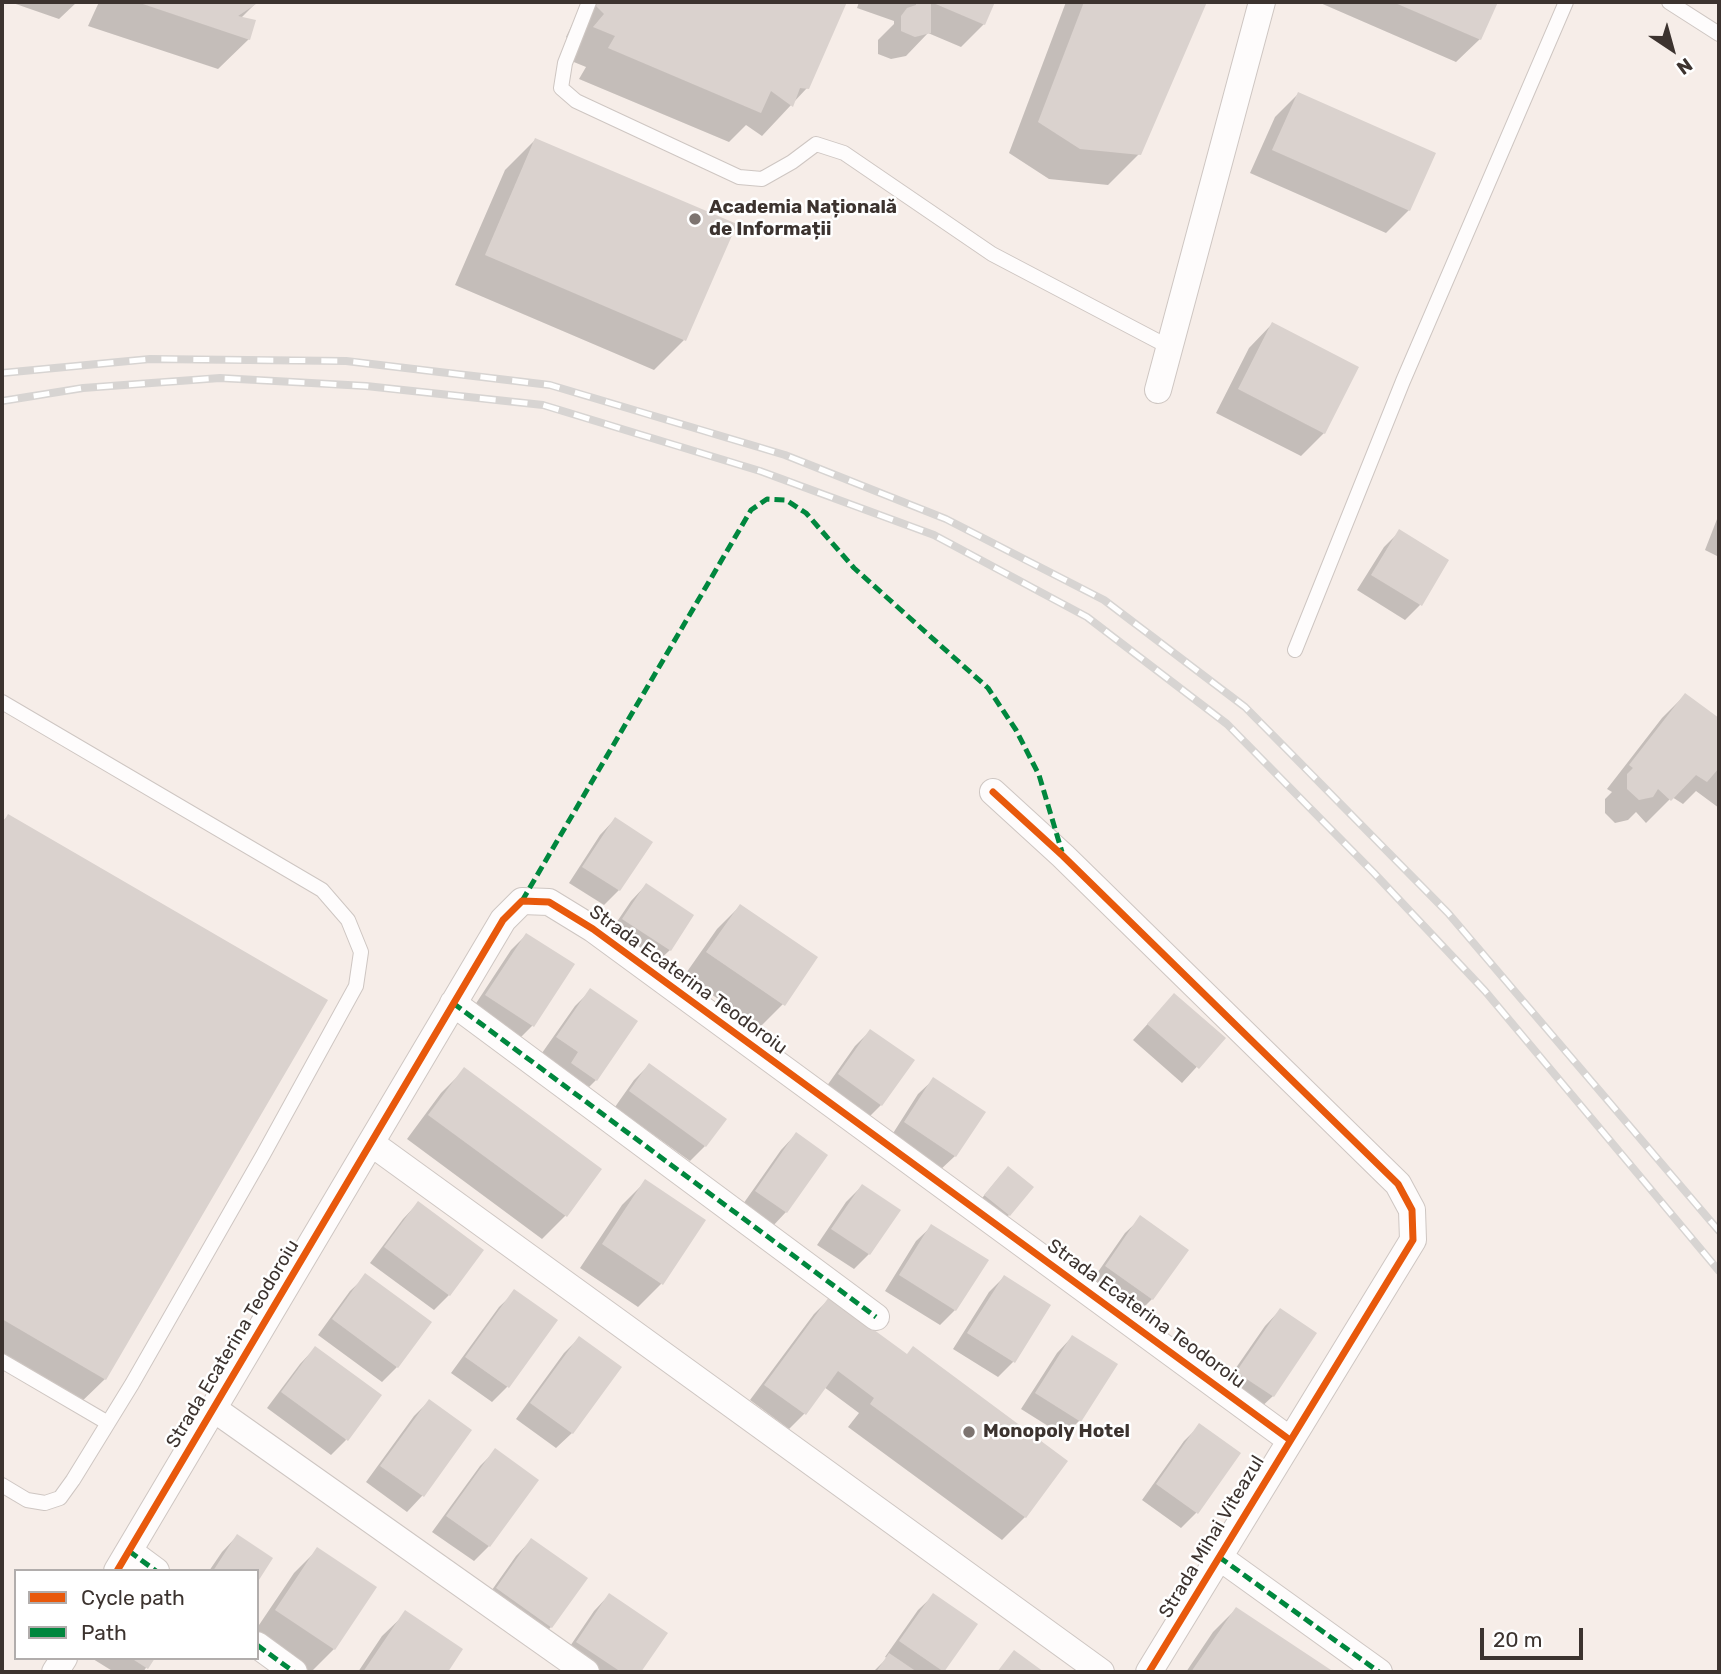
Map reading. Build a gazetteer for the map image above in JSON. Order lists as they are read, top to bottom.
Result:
{
  "streets": {
    "street": ["Strada Ecaterina Teodoroiu", "Strada Mihai Viteazul"]
  },
  "crossings": [
    ["Strada Ecaterina Teodoroiu", "Strada Mihai Viteazul"]
  ],
  "places": ["Academia Națională de Informații", "Monopoly Hotel"],
  "legend": ["Cycle path", "Path"],
  "scale_bar": "20 m",
  "north": "bottom right"
}
